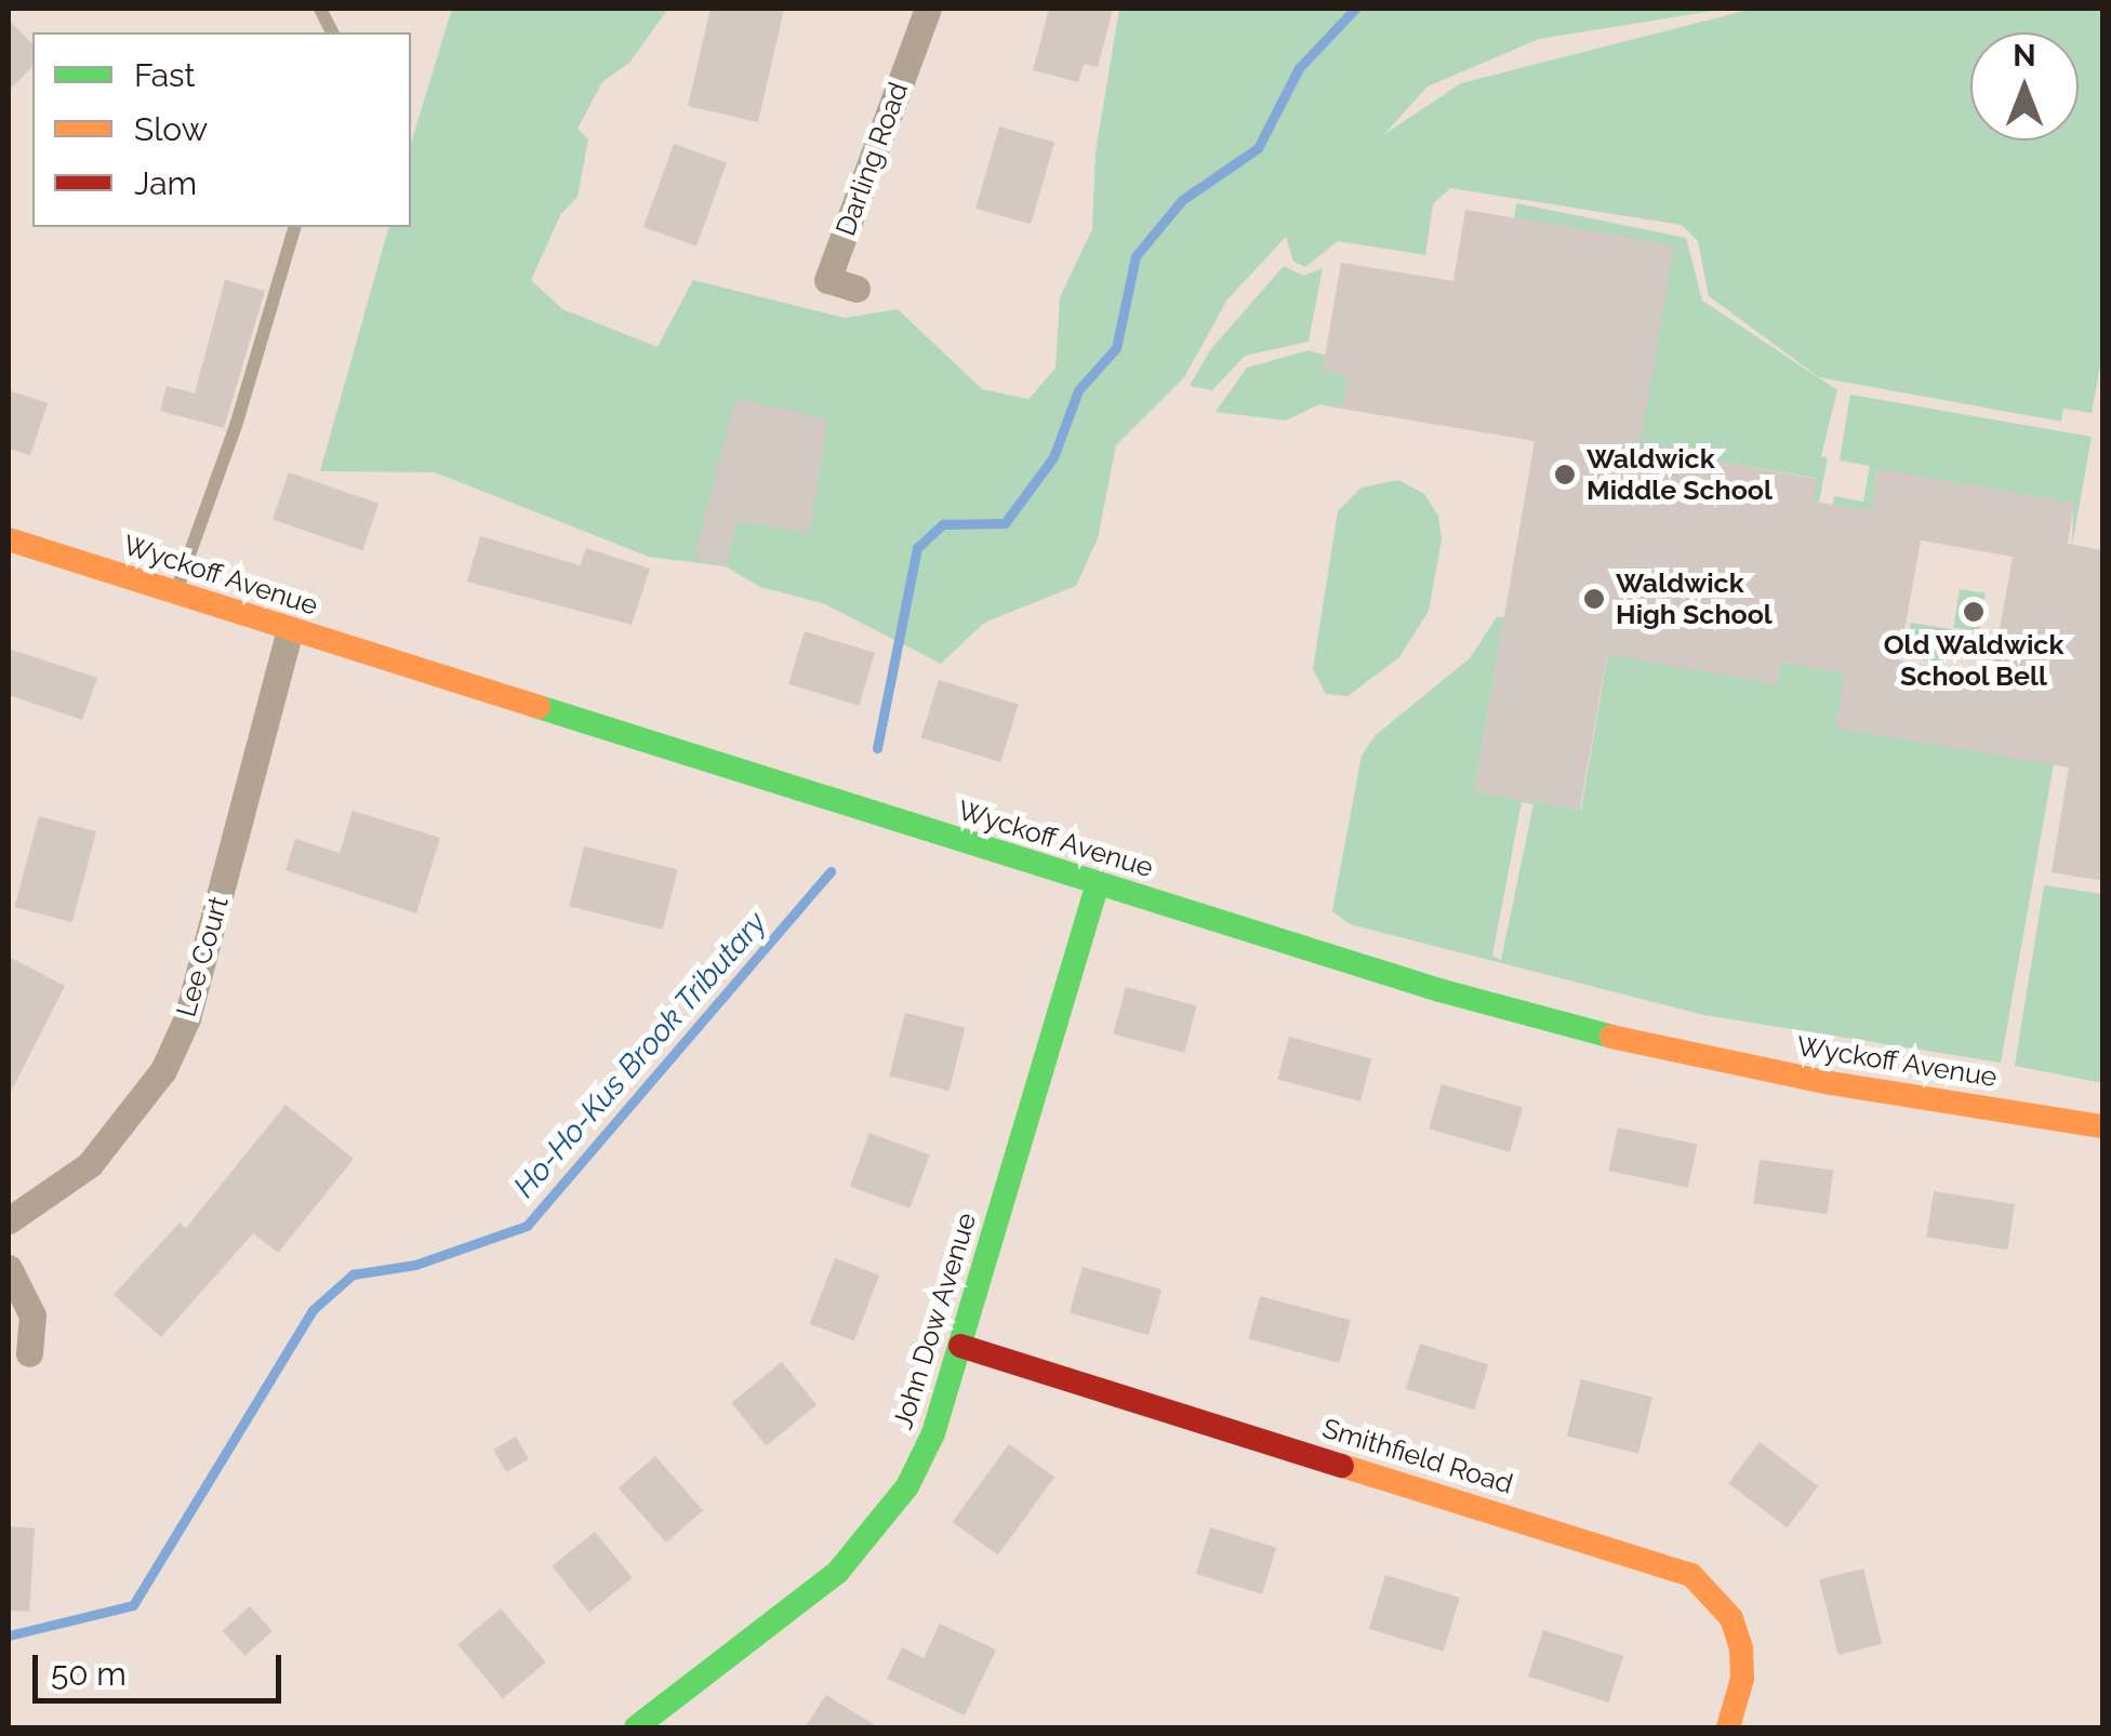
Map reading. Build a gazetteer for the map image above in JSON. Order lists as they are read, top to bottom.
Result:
{
  "streets": {
    "main road": ["Wyckoff Avenue", "John Dow Avenue", "Smithfield Road"],
    "street": ["Darling Road", "Lee Court"]
  },
  "crossings": [
    ["Wyckoff Avenue", "Lee Court"],
    ["Wyckoff Avenue", "John Dow Avenue"],
    ["John Dow Avenue", "Smithfield Road"]
  ],
  "water": ["Ho-Ho-Kus Brook Tributary"],
  "places": ["Waldwick Middle School", "Waldwick High School", "Old Waldwick School Bell"],
  "legend": ["Fast", "Slow", "Jam"],
  "scale_bar": "50 m",
  "north": "top"
}
